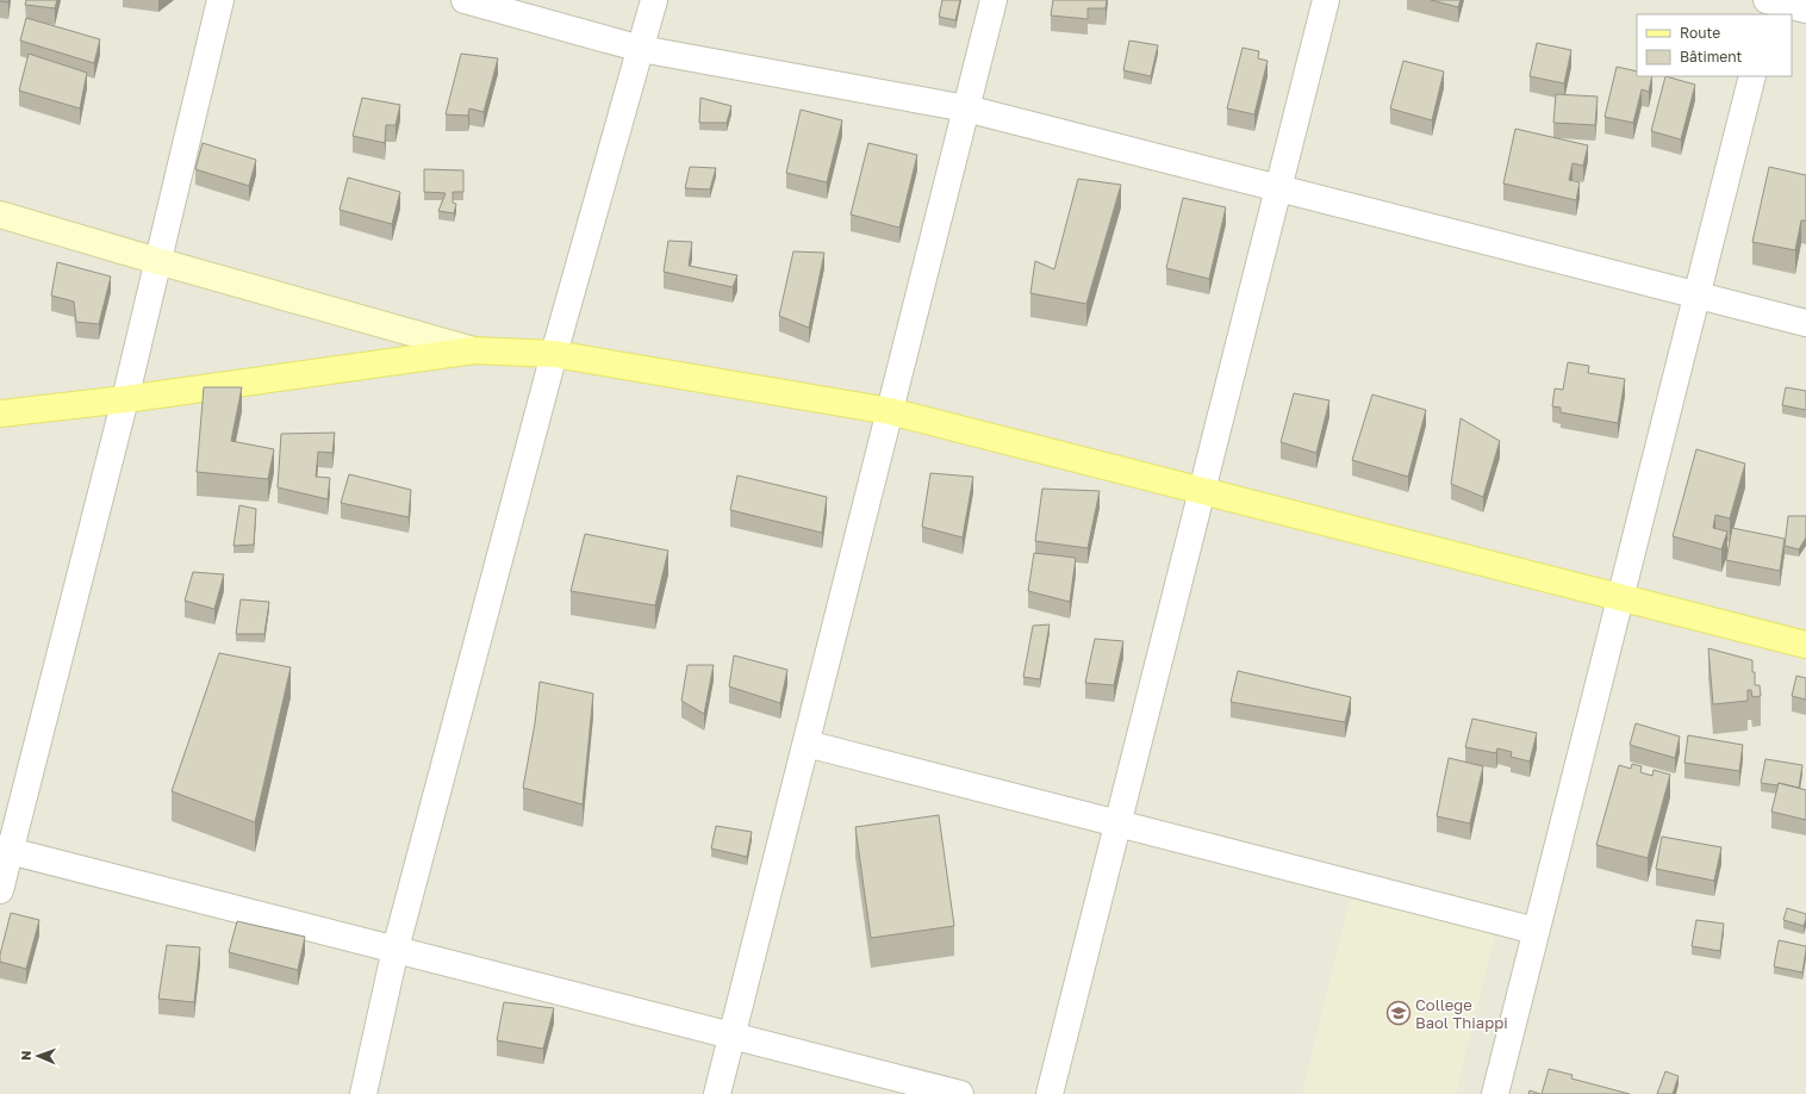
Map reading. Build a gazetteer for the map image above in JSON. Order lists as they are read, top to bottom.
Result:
{
  "places": {
    "school or university": ["College Baol Thiappi"]
  },
  "legend": ["Route", "Bâtiment"],
  "north": "left"
}
